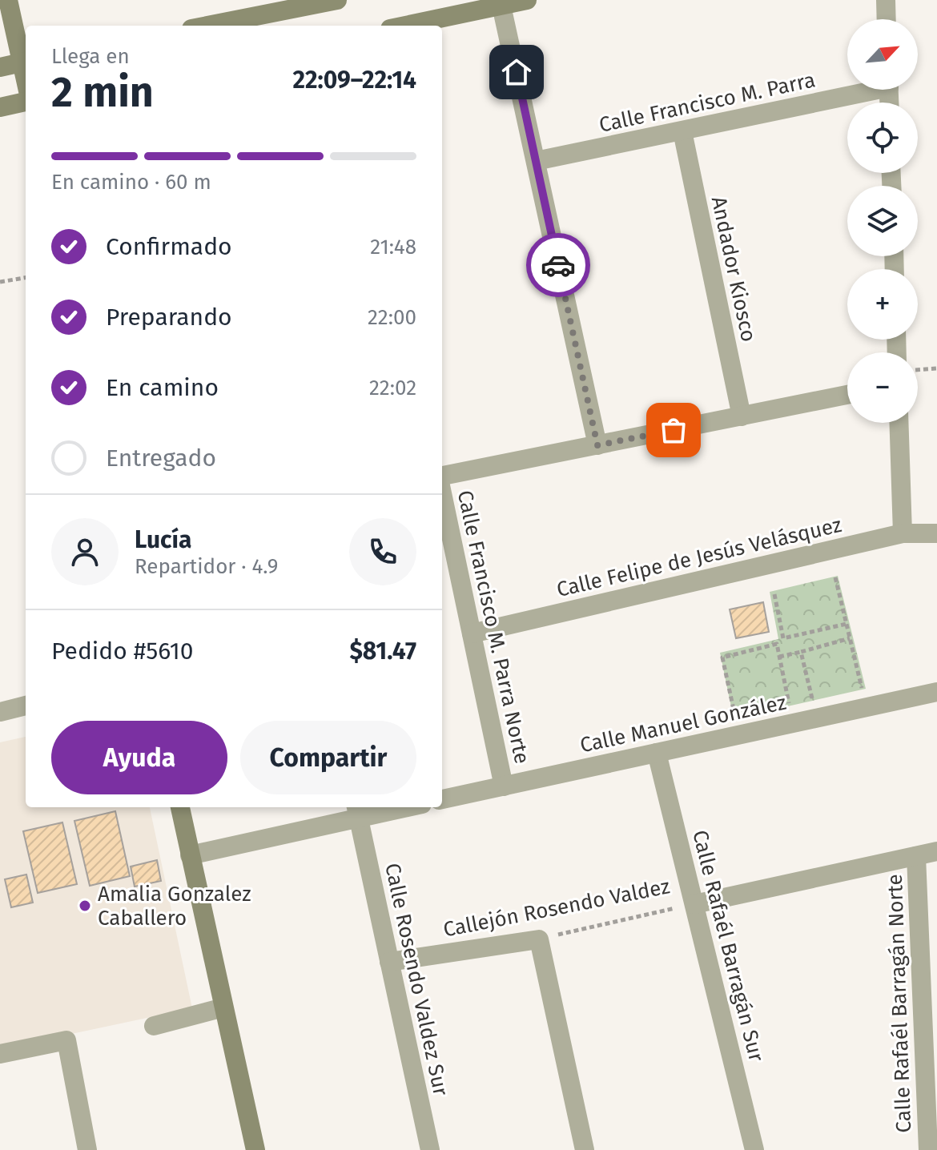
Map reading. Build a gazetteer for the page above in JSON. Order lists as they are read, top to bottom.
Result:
{
  "streets": {
    "street": [
      "Calle Francisco M. Parra",
      "Andador Kiosco",
      "Calle Felipe de Jesús Velásquez",
      "Calle Francisco M. Parra Norte",
      "Calle Manuel González",
      "Callejón Rosendo Valdez",
      "Calle Rafaél Barragán Sur",
      "Calle Rosendo Valdez Sur",
      "Calle Rafaél Barragán Norte"
    ]
  },
  "crossings": [
    ["Calle Francisco M. Parra", "Andador Kiosco"],
    ["Calle Felipe de Jesús Velásquez", "Calle Francisco M. Parra Norte"],
    ["Calle Francisco M. Parra Norte", "Calle Manuel González"],
    ["Calle Manuel González", "Calle Rafaél Barragán Sur"],
    ["Callejón Rosendo Valdez", "Calle Rafaél Barragán Sur"],
    ["Callejón Rosendo Valdez", "Calle Rosendo Valdez Sur"]
  ],
  "places": ["Amalia Gonzalez Caballero"],
  "north": "top right",
  "page": {
    "map_buttons": ["+", "−"],
    "heading": ["2 min", "Llega en", "22:09–22:14"],
    "panel": [
      "Lucía",
      "Repartidor · 4.9",
      "Pedido #5610",
      "$81.47"
    ],
    "bar": "En camino · 60 m",
    "list": [
      ["Confirmado", "21:48"],
      ["Preparando", "22:00"],
      ["En camino", "22:02"],
      "Entregado"
    ],
    "buttons": ["Ayuda", "Compartir"]
  }
}
